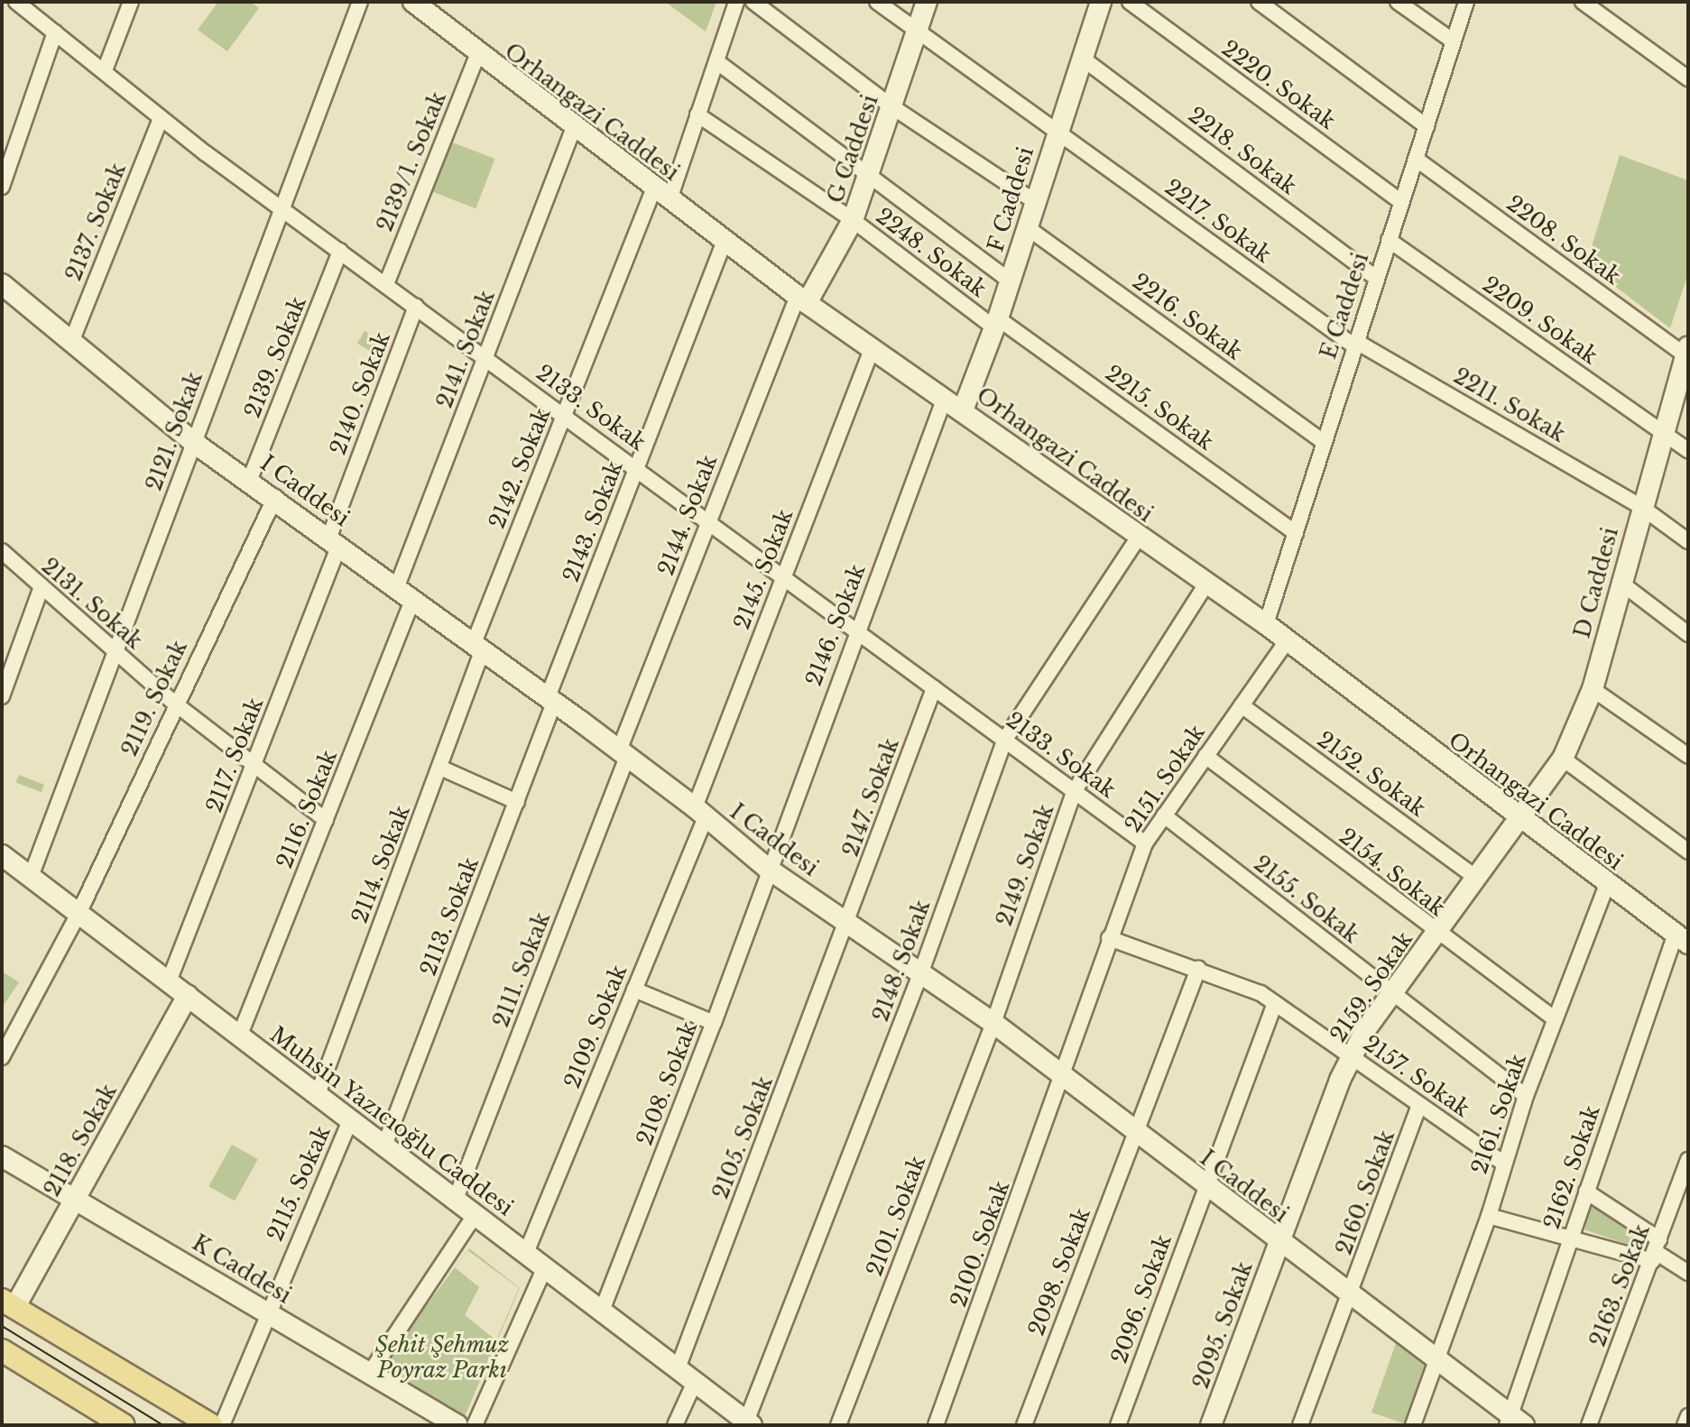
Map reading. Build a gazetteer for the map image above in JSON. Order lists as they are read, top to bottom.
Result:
{
  "streets": {
    "street": [
      "2220. Sokak",
      "Orhangazi Caddesi",
      "G Caddesi",
      "2218. Sokak",
      "2139/1. Sokak",
      "F Caddesi",
      "2217. Sokak",
      "2137. Sokak",
      "2208. Sokak",
      "2248. Sokak",
      "E Caddesi",
      "2216. Sokak",
      "2209. Sokak",
      "2141. Sokak",
      "2139. Sokak",
      "2140. Sokak",
      "2211. Sokak",
      "2133. Sokak",
      "2215. Sokak",
      "2121. Sokak",
      "2142. Sokak",
      "I Caddesi",
      "2144. Sokak",
      "2143. Sokak",
      "2145. Sokak",
      "D Caddesi",
      "2131. Sokak",
      "2146. Sokak",
      "2119. Sokak",
      "2117. Sokak",
      "2152. Sokak",
      "2151. Sokak",
      "2147. Sokak",
      "2116. Sokak",
      "2114. Sokak",
      "2149. Sokak",
      "2154. Sokak",
      "2155. Sokak",
      "2113. Sokak",
      "2148. Sokak",
      "2111. Sokak",
      "2159. Sokak",
      "2109. Sokak",
      "2157. Sokak",
      "2108. Sokak",
      "2161. Sokak",
      "Muhsin Yazıcıoğlu Caddesi",
      "2105. Sokak",
      "2118. Sokak",
      "2162. Sokak",
      "2115. Sokak",
      "2160. Sokak",
      "2101. Sokak",
      "2100. Sokak",
      "K Caddesi",
      "2098. Sokak",
      "2163. Sokak",
      "2096. Sokak",
      "2095. Sokak"
    ]
  },
  "crossings": [
    ["2220. Sokak", "E Caddesi"],
    ["Orhangazi Caddesi", "G Caddesi"],
    ["Orhangazi Caddesi", "2139/1. Sokak"],
    ["Orhangazi Caddesi", "F Caddesi"],
    ["Orhangazi Caddesi", "E Caddesi"],
    ["Orhangazi Caddesi", "2141. Sokak"],
    ["Orhangazi Caddesi", "2142. Sokak"],
    ["Orhangazi Caddesi", "2144. Sokak"],
    ["Orhangazi Caddesi", "2143. Sokak"],
    ["Orhangazi Caddesi", "2145. Sokak"],
    ["Orhangazi Caddesi", "D Caddesi"],
    ["Orhangazi Caddesi", "2146. Sokak"],
    ["Orhangazi Caddesi", "2151. Sokak"],
    ["Orhangazi Caddesi", "2149. Sokak"],
    ["Orhangazi Caddesi", "2148. Sokak"],
    ["Orhangazi Caddesi", "2159. Sokak"],
    ["Orhangazi Caddesi", "2161. Sokak"],
    ["Orhangazi Caddesi", "2162. Sokak"],
    ["G Caddesi", "2217. Sokak"],
    ["G Caddesi", "2248. Sokak"],
    ["G Caddesi", "2144. Sokak"],
    ["2218. Sokak", "F Caddesi"],
    ["2218. Sokak", "E Caddesi"],
    ["2139/1. Sokak", "2133. Sokak"],
    ["F Caddesi", "2217. Sokak"],
    ["F Caddesi", "2248. Sokak"],
    ["F Caddesi", "2216. Sokak"],
    ["F Caddesi", "2215. Sokak"],
    ["2217. Sokak", "E Caddesi"],
    ["2217. Sokak", "2211. Sokak"],
    ["2137. Sokak", "2133. Sokak"],
    ["2137. Sokak", "I Caddesi"],
    ["2208. Sokak", "E Caddesi"],
    ["2208. Sokak", "D Caddesi"],
    ["2248. Sokak", "2215. Sokak"],
    ["2248. Sokak", "2142. Sokak"],
    ["E Caddesi", "2216. Sokak"],
    ["E Caddesi", "2209. Sokak"],
    ["E Caddesi", "2211. Sokak"],
    ["E Caddesi", "2215. Sokak"],
    ["2209. Sokak", "D Caddesi"],
    ["2141. Sokak", "2133. Sokak"],
    ["2141. Sokak", "I Caddesi"],
    ["2141. Sokak", "2116. Sokak"],
    ["2139. Sokak", "2133. Sokak"],
    ["2139. Sokak", "I Caddesi"],
    ["2140. Sokak", "2133. Sokak"],
    ["2140. Sokak", "I Caddesi"],
    ["2140. Sokak", "2117. Sokak"],
    ["2211. Sokak", "D Caddesi"],
    ["2133. Sokak", "2121. Sokak"],
    ["2133. Sokak", "2142. Sokak"],
    ["2133. Sokak", "2144. Sokak"],
    ["2133. Sokak", "2143. Sokak"],
    ["2133. Sokak", "2145. Sokak"],
    ["2133. Sokak", "2146. Sokak"],
    ["2133. Sokak", "2151. Sokak"],
    ["2133. Sokak", "2147. Sokak"],
    ["2133. Sokak", "2149. Sokak"],
    ["2133. Sokak", "2148. Sokak"],
    ["2121. Sokak", "I Caddesi"],
    ["2121. Sokak", "2131. Sokak"],
    ["2121. Sokak", "Muhsin Yazıcıoğlu Caddesi"],
    ["2142. Sokak", "I Caddesi"],
    ["2142. Sokak", "2114. Sokak"],
    ["I Caddesi", "2144. Sokak"],
    ["I Caddesi", "2143. Sokak"],
    ["I Caddesi", "2145. Sokak"],
    ["I Caddesi", "2146. Sokak"],
    ["I Caddesi", "2119. Sokak"],
    ["I Caddesi", "2117. Sokak"],
    ["I Caddesi", "2151. Sokak"],
    ["I Caddesi", "2147. Sokak"],
    ["I Caddesi", "2116. Sokak"],
    ["I Caddesi", "2114. Sokak"],
    ["I Caddesi", "2149. Sokak"],
    ["I Caddesi", "2113. Sokak"],
    ["I Caddesi", "2148. Sokak"],
    ["I Caddesi", "2111. Sokak"],
    ["I Caddesi", "2159. Sokak"],
    ["I Caddesi", "2109. Sokak"],
    ["I Caddesi", "2108. Sokak"],
    ["I Caddesi", "2161. Sokak"],
    ["I Caddesi", "2105. Sokak"],
    ["I Caddesi", "2162. Sokak"],
    ["I Caddesi", "2160. Sokak"],
    ["I Caddesi", "2101. Sokak"],
    ["I Caddesi", "2100. Sokak"],
    ["I Caddesi", "2098. Sokak"],
    ["I Caddesi", "2096. Sokak"],
    ["I Caddesi", "2095. Sokak"],
    ["2144. Sokak", "2111. Sokak"],
    ["2143. Sokak", "2113. Sokak"],
    ["2145. Sokak", "2109. Sokak"],
    ["D Caddesi", "2159. Sokak"],
    ["2131. Sokak", "2119. Sokak"],
    ["2131. Sokak", "2117. Sokak"],
    ["2131. Sokak", "2116. Sokak"],
    ["2146. Sokak", "2108. Sokak"],
    ["2119. Sokak", "Muhsin Yazıcıoğlu Caddesi"],
    ["2117. Sokak", "Muhsin Yazıcıoğlu Caddesi"],
    ["2152. Sokak", "2151. Sokak"],
    ["2152. Sokak", "2159. Sokak"],
    ["2151. Sokak", "2154. Sokak"],
    ["2151. Sokak", "2155. Sokak"],
    ["2151. Sokak", "2157. Sokak"],
    ["2151. Sokak", "2100. Sokak"],
    ["2147. Sokak", "2105. Sokak"],
    ["2116. Sokak", "Muhsin Yazıcıoğlu Caddesi"],
    ["2114. Sokak", "Muhsin Yazıcıoğlu Caddesi"],
    ["2149. Sokak", "2101. Sokak"],
    ["2154. Sokak", "2159. Sokak"],
    ["2154. Sokak", "2161. Sokak"],
    ["2155. Sokak", "2159. Sokak"],
    ["2155. Sokak", "2161. Sokak"],
    ["2113. Sokak", "Muhsin Yazıcıoğlu Caddesi"],
    ["2148. Sokak", "Muhsin Yazıcıoğlu Caddesi"],
    ["2111. Sokak", "Muhsin Yazıcıoğlu Caddesi"],
    ["2159. Sokak", "2157. Sokak"],
    ["2159. Sokak", "2095. Sokak"],
    ["2109. Sokak", "Muhsin Yazıcıoğlu Caddesi"],
    ["2157. Sokak", "2161. Sokak"],
    ["2157. Sokak", "2160. Sokak"],
    ["2157. Sokak", "2098. Sokak"],
    ["2157. Sokak", "2096. Sokak"],
    ["2108. Sokak", "Muhsin Yazıcıoğlu Caddesi"],
    ["Muhsin Yazıcıoğlu Caddesi", "2105. Sokak"],
    ["Muhsin Yazıcıoğlu Caddesi", "2118. Sokak"],
    ["Muhsin Yazıcıoğlu Caddesi", "2115. Sokak"],
    ["2118. Sokak", "K Caddesi"],
    ["2115. Sokak", "K Caddesi"]
  ],
  "parks": ["Şehit Şehmuz Poyraz Parkı"]
}
